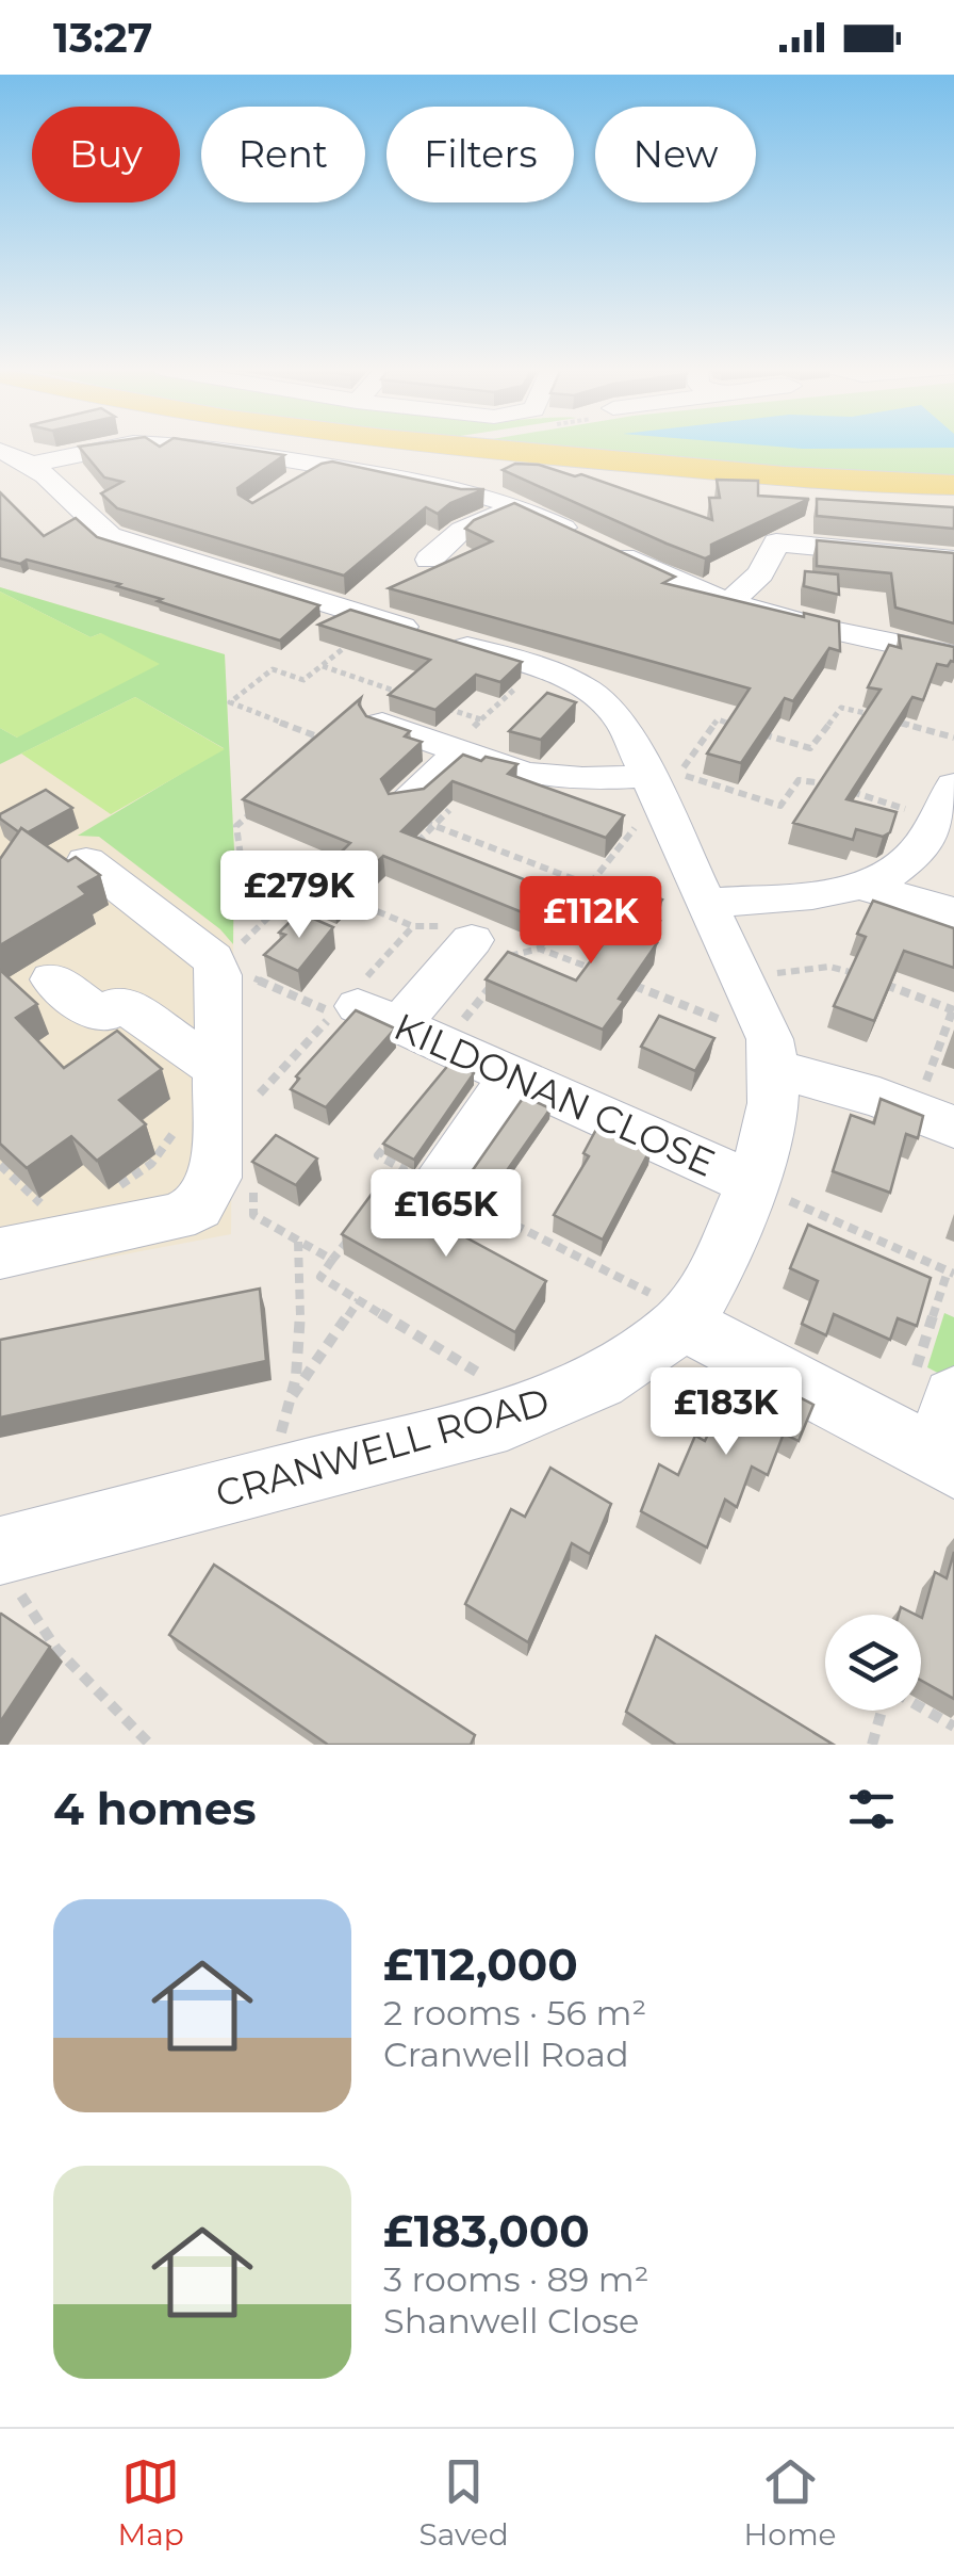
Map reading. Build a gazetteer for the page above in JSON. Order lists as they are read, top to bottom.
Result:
{
  "streets": {
    "street": ["KILDONAN CLOSE", "CRANWELL ROAD"]
  },
  "crossings": [
    ["KILDONAN CLOSE", "CRANWELL ROAD"]
  ],
  "page": {
    "status": "13:27",
    "chip": [
      "Buy",
      "Rent",
      "Filters",
      "New"
    ],
    "price": [
      "£279K",
      "£112K",
      "£165K",
      "£183K"
    ],
    "heading": "4 homes",
    "list": [
      {
        "name": "£112,000",
        "note": "2 rooms · 56 m² · Cranwell Road"
      },
      {
        "name": "£183,000",
        "note": "3 rooms · 89 m² · Shanwell Close"
      }
    ],
    "tabs": ["Map", "Saved", "Home"]
  }
}
